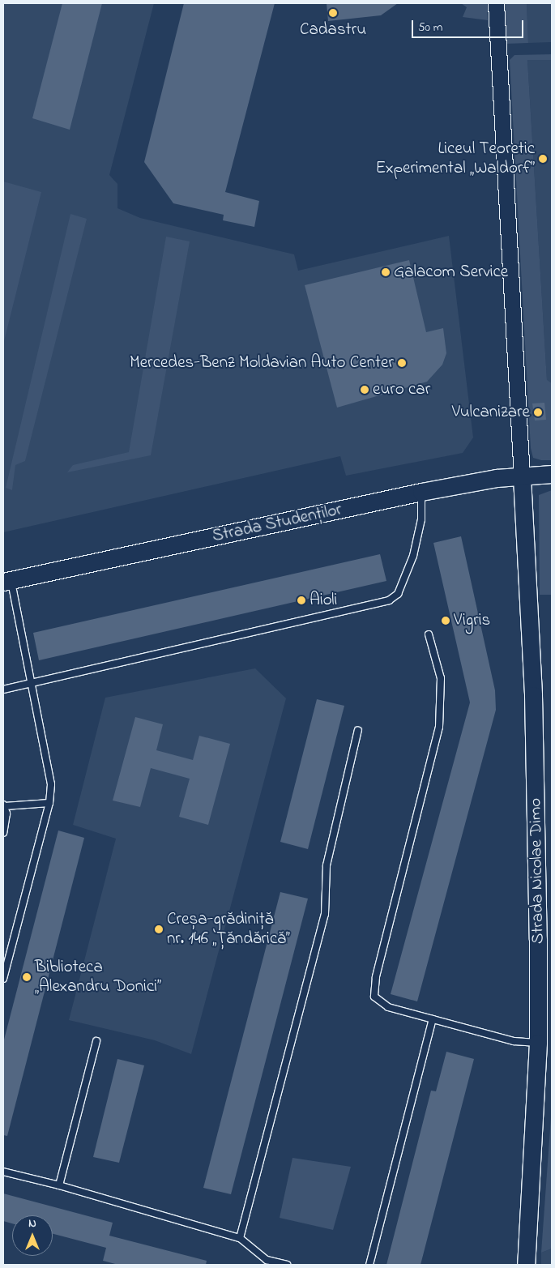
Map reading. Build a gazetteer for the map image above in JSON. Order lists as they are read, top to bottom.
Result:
{
  "streets": {
    "main road": ["Strada Studenților", "Strada Nicolae Dimo"]
  },
  "crossings": [
    ["Strada Studenților", "Strada Nicolae Dimo"]
  ],
  "places": [
    "Cadastru",
    "Liceul Teoretic Experimental „Waldorf”",
    "Galacom Service",
    "Mercedes-Benz Moldavian Auto Center",
    "euro car",
    "Vulcanizare",
    "Aioli",
    "Vigris",
    "Creșa-grădiniță nr. 146 „Țăndărică”",
    "Biblioteca „Alexandru Donici”"
  ],
  "scale_bar": "50 m",
  "north": "top"
}
